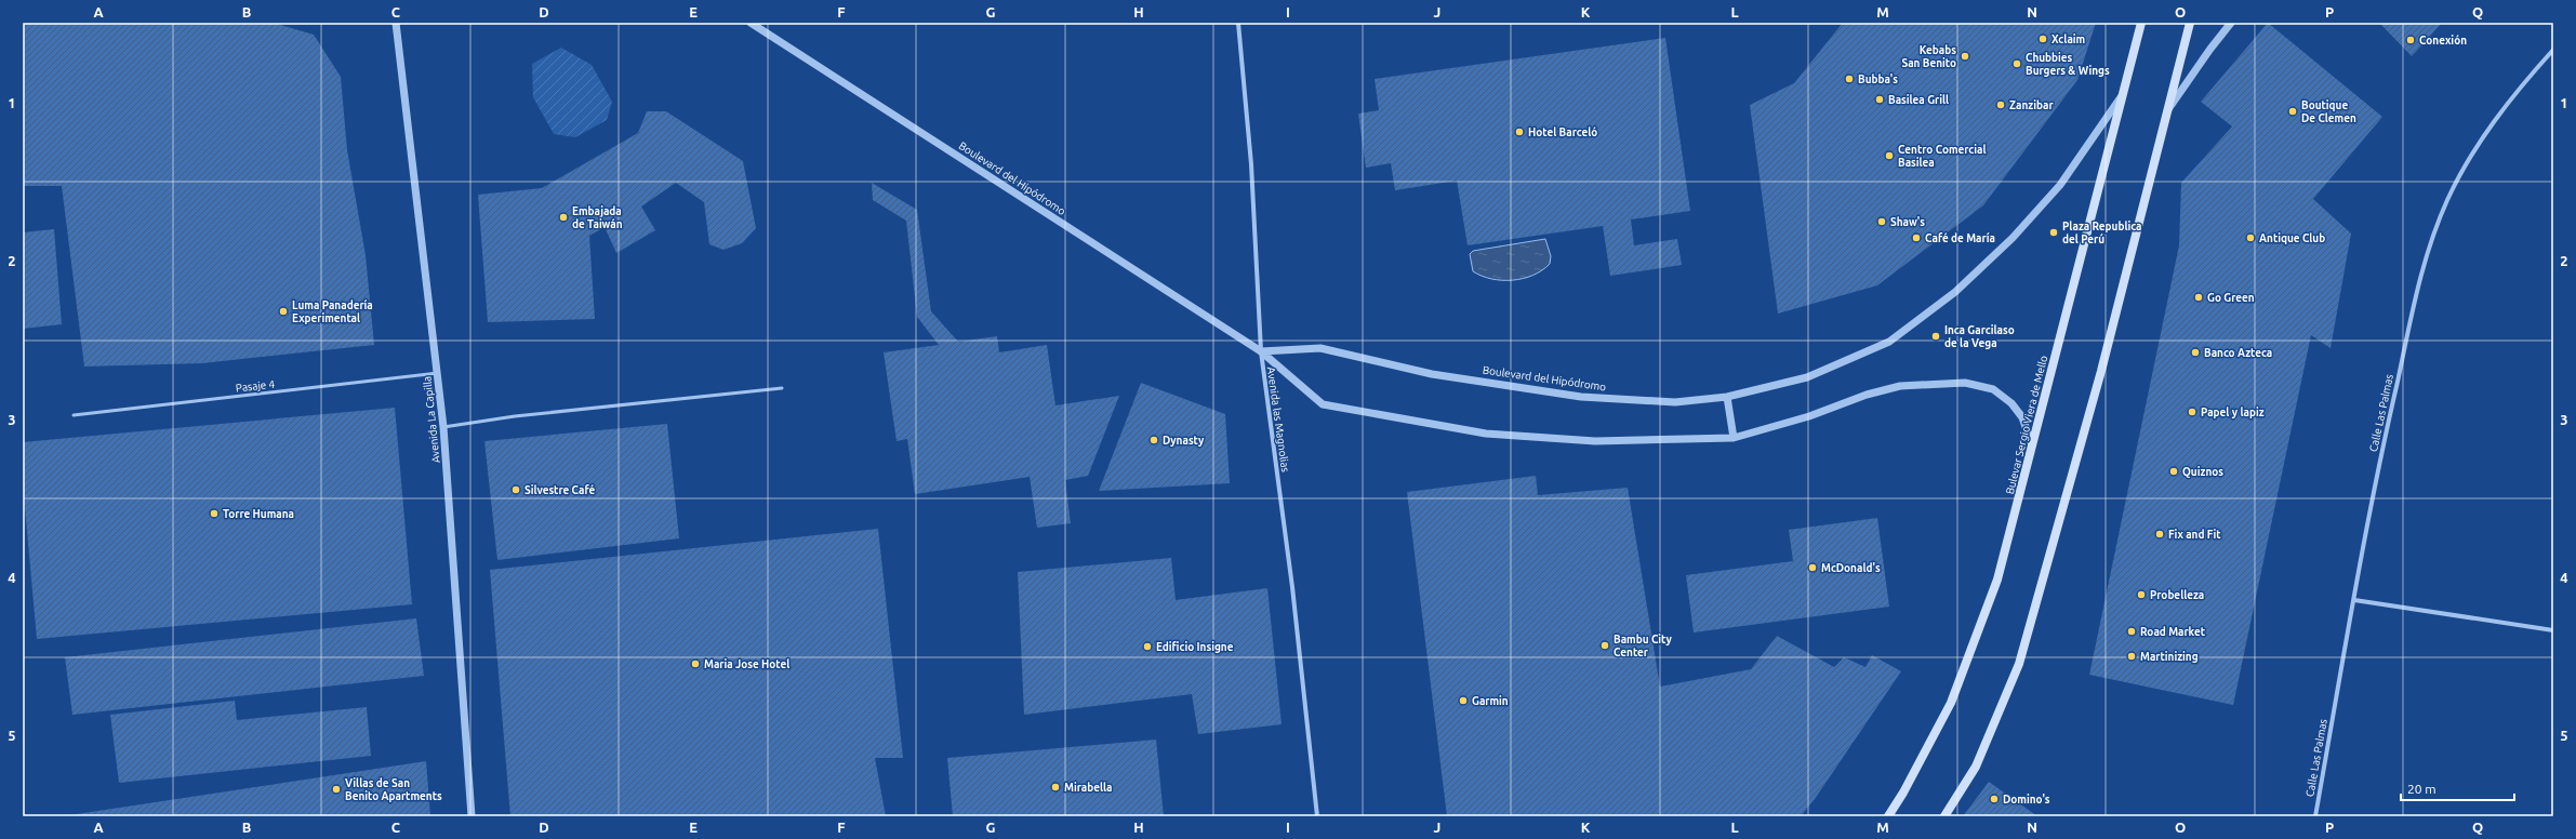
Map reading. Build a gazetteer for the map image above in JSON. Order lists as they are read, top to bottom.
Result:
{
  "streets": {
    "main road": ["Bulevar Sergio Viera de Mello"],
    "street": [
      "Boulevard del Hipódromo",
      "Calle Las Palmas",
      "Avenida La Capilla",
      "Avenida las Magnolias"
    ],
    "lane": ["Pasaje 4"]
  },
  "crossings": [
    ["Boulevard del Hipódromo", "Avenida las Magnolias"],
    ["Boulevard del Hipódromo", "Bulevar Sergio Viera de Mello"],
    ["Pasaje 4", "Avenida La Capilla"]
  ],
  "places": [
    "Xclaim",
    "Conexión",
    "Kebabs San Benito",
    "Chubbies Burgers & Wings",
    "Bubba's",
    "Basilea Grill",
    "Zanzibar",
    "Boutique De Clemen",
    "Hotel Barceló",
    "Centro Comercial Basilea",
    "Embajada de Taiwán",
    "Shaw's",
    "Plaza Republica del Perú",
    "Café de María",
    "Antique Club",
    "Go Green",
    "Luma Panadería Experimental",
    "Inca Garcilaso de la Vega",
    "Banco Azteca",
    "Papel y lapiz",
    "Dynasty",
    "Quiznos",
    "Silvestre Café",
    "Torre Humana",
    "Fix and Fit",
    "McDonald's",
    "Probelleza",
    "Road Market",
    "Bambu City Center",
    "Edificio Insigne",
    "Martinizing",
    "Maria Jose Hotel",
    "Garmin",
    "Mirabella",
    "Villas de San Benito Apartments",
    "Domino's"
  ],
  "scale_bar": "20 m",
  "grid": {
    "columns": [
      "A",
      "B",
      "C",
      "D",
      "E",
      "F",
      "G",
      "H",
      "I",
      "J",
      "K",
      "L",
      "M",
      "N",
      "O",
      "P",
      "Q"
    ],
    "rows": [
      "1",
      "2",
      "3",
      "4",
      "5"
    ]
  }
}
